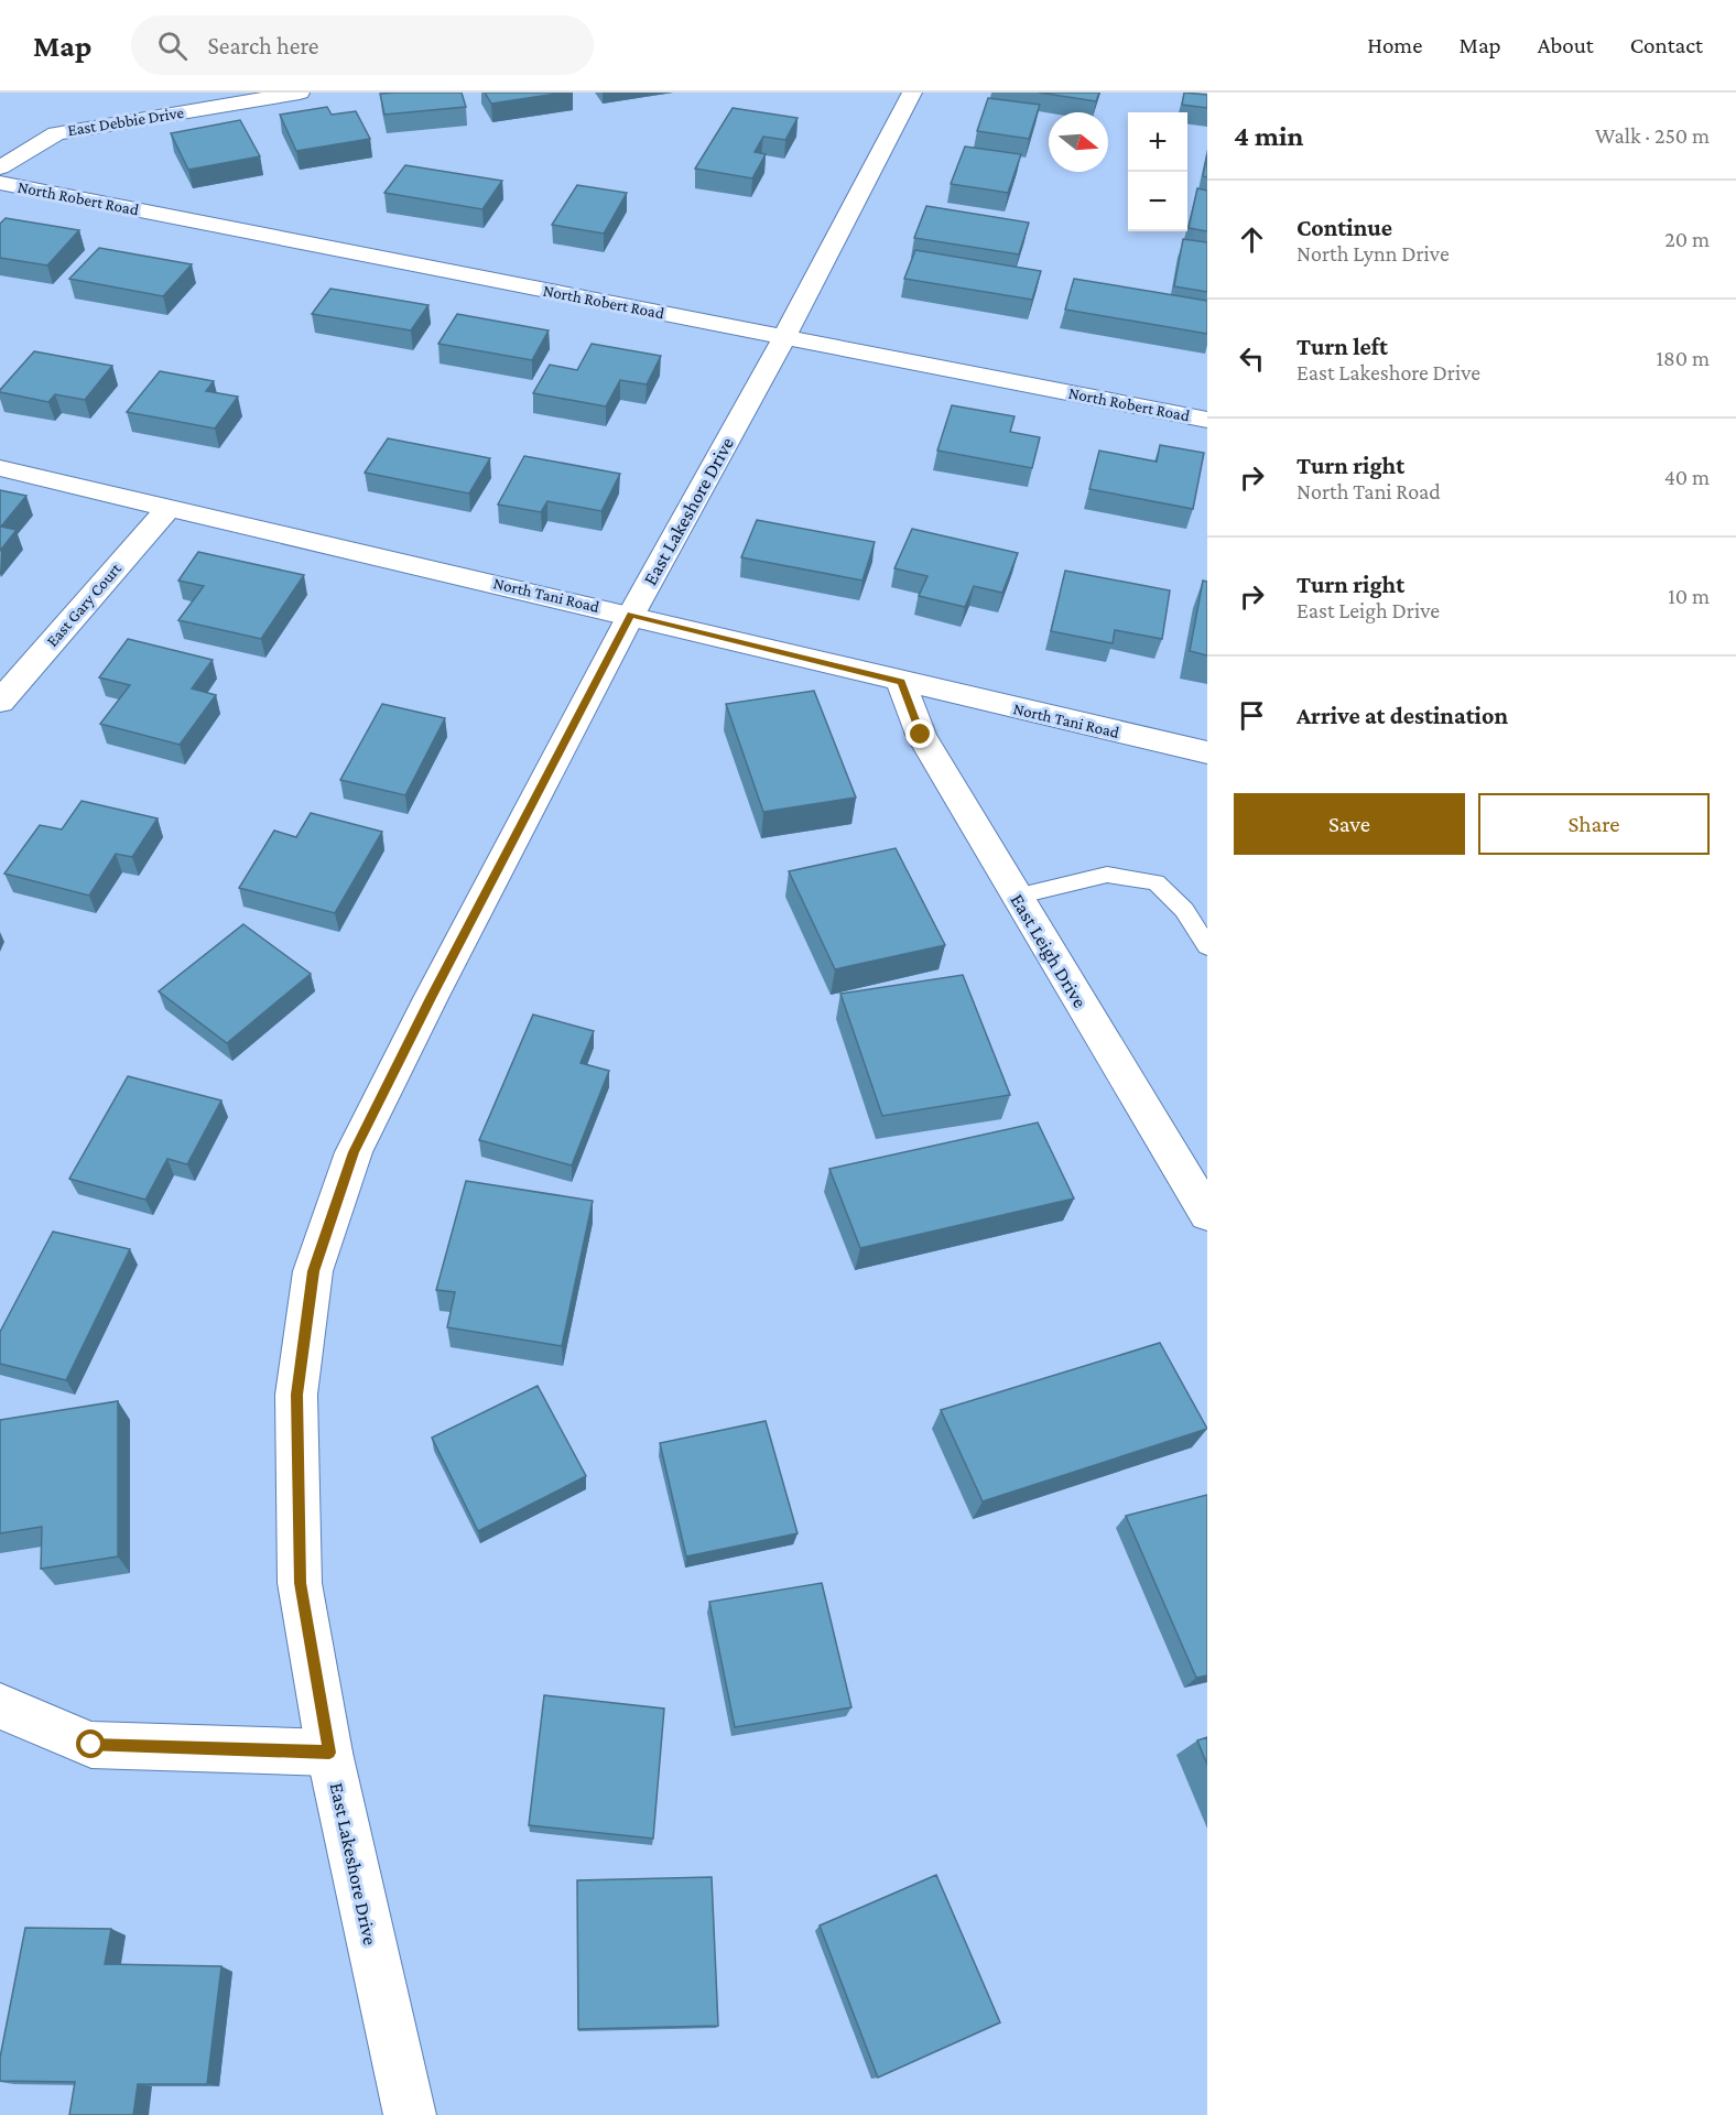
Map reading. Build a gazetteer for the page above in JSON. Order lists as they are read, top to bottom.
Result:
{
  "streets": {
    "main road": [
      "East Debbie Drive",
      "North Robert Road",
      "East Lakeshore Drive",
      "North Tani Road",
      "East Gary Court",
      "East Leigh Drive"
    ]
  },
  "crossings": [
    ["North Robert Road", "East Lakeshore Drive"],
    ["East Lakeshore Drive", "North Tani Road"],
    ["North Tani Road", "East Gary Court"],
    ["North Tani Road", "East Leigh Drive"]
  ],
  "north": "right",
  "page": {
    "header": "Map",
    "search": "Search here",
    "nav": [
      "Home",
      "Map",
      "About",
      "Contact"
    ],
    "heading": ["4 min", "Walk · 250 m"],
    "map_buttons": ["+", "−"],
    "list": [
      ["Continue", "North Lynn Drive", "20 m"],
      ["Turn left", "East Lakeshore Drive", "180 m"],
      ["Turn right", "North Tani Road", "40 m"],
      ["Turn right", "East Leigh Drive", "10 m"],
      "Arrive at destination"
    ],
    "buttons": ["Save", "Share"]
  }
}
